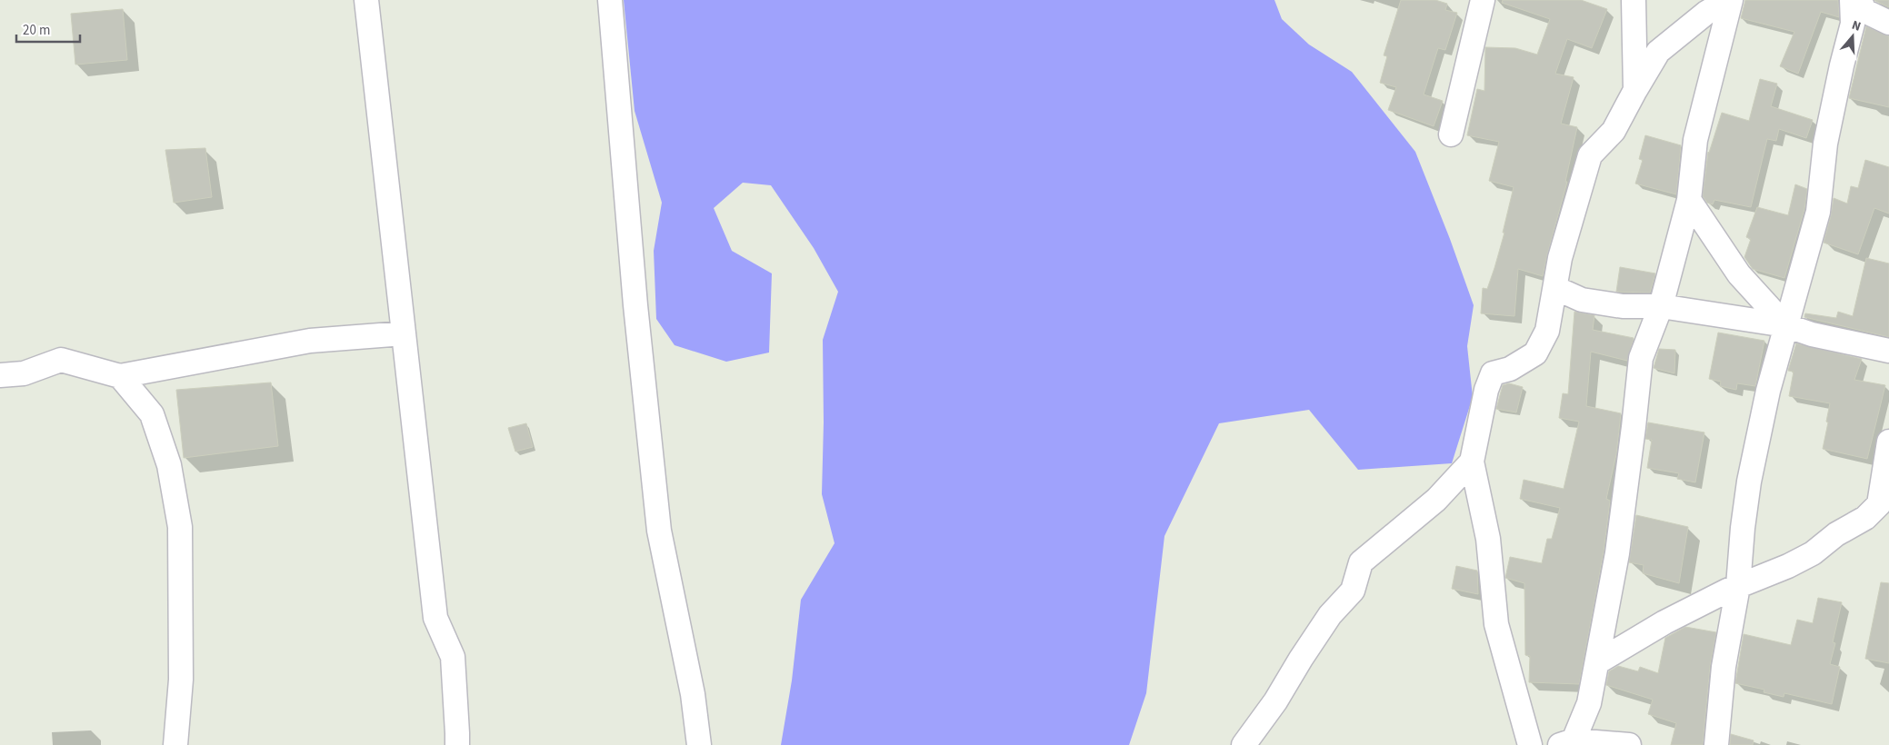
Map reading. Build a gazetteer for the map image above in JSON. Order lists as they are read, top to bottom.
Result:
{
  "scale_bar": "20 m",
  "north": "top"
}
